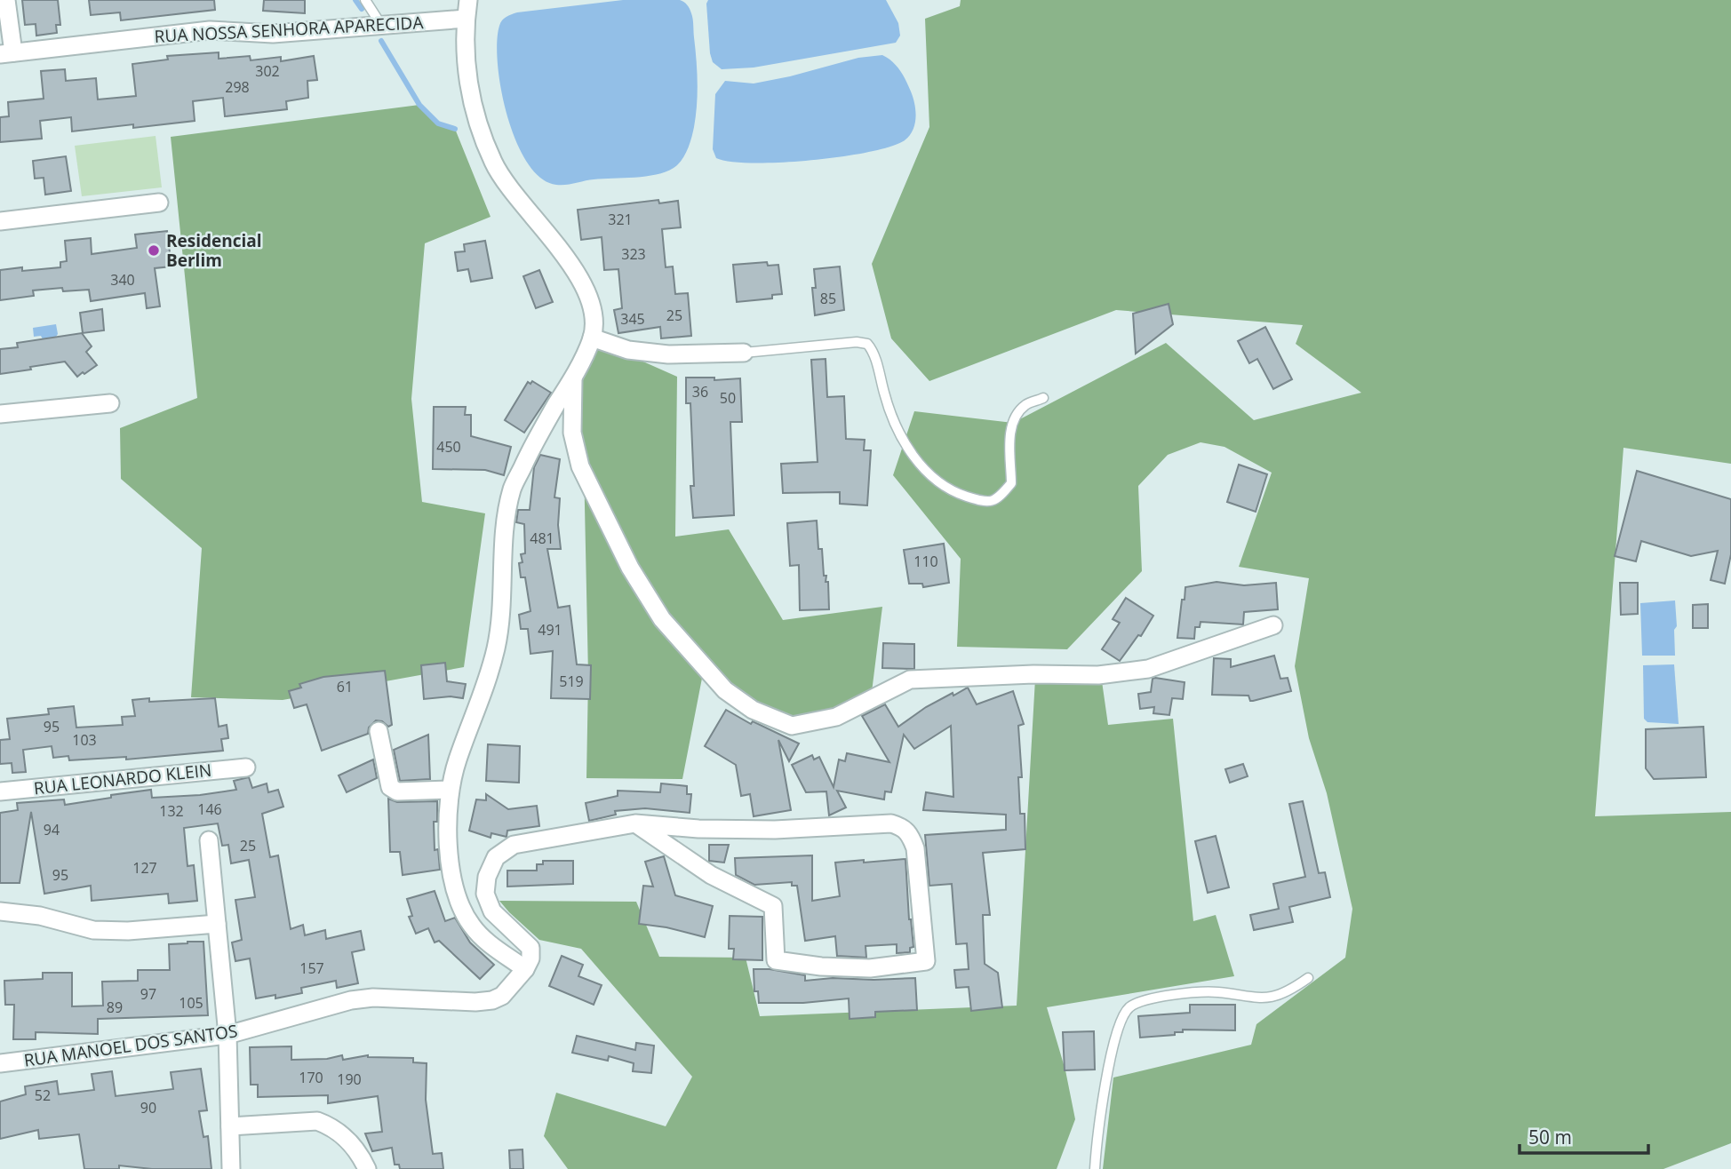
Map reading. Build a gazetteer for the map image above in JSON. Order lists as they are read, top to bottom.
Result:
{
  "streets": {
    "street": ["RUA NOSSA SENHORA APARECIDA", "RUA LEONARDO KLEIN", "RUA MANOEL DOS SANTOS"]
  },
  "places": ["Residencial Berlim"],
  "house_numbers": [
    "302",
    "298",
    "321",
    "323",
    "340",
    "85",
    "25",
    "345",
    "36",
    "50",
    "450",
    "481",
    "110",
    "491",
    "519",
    "61",
    "95",
    "103",
    "146",
    "132",
    "94",
    "25",
    "127",
    "95",
    "157",
    "97",
    "105",
    "89",
    "170",
    "190",
    "52",
    "90"
  ],
  "scale_bar": "50 m"
}
